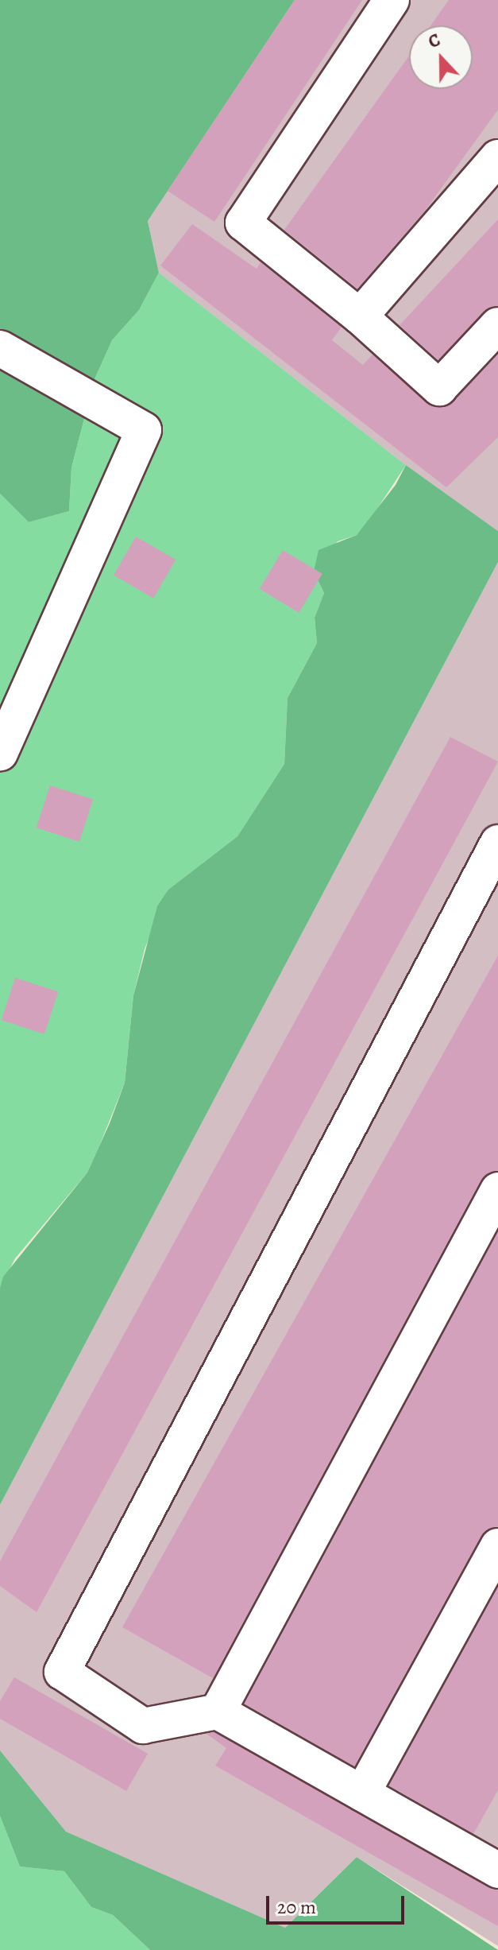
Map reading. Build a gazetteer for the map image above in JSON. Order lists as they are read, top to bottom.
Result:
{
  "scale_bar": "20 m",
  "north": "top"
}
